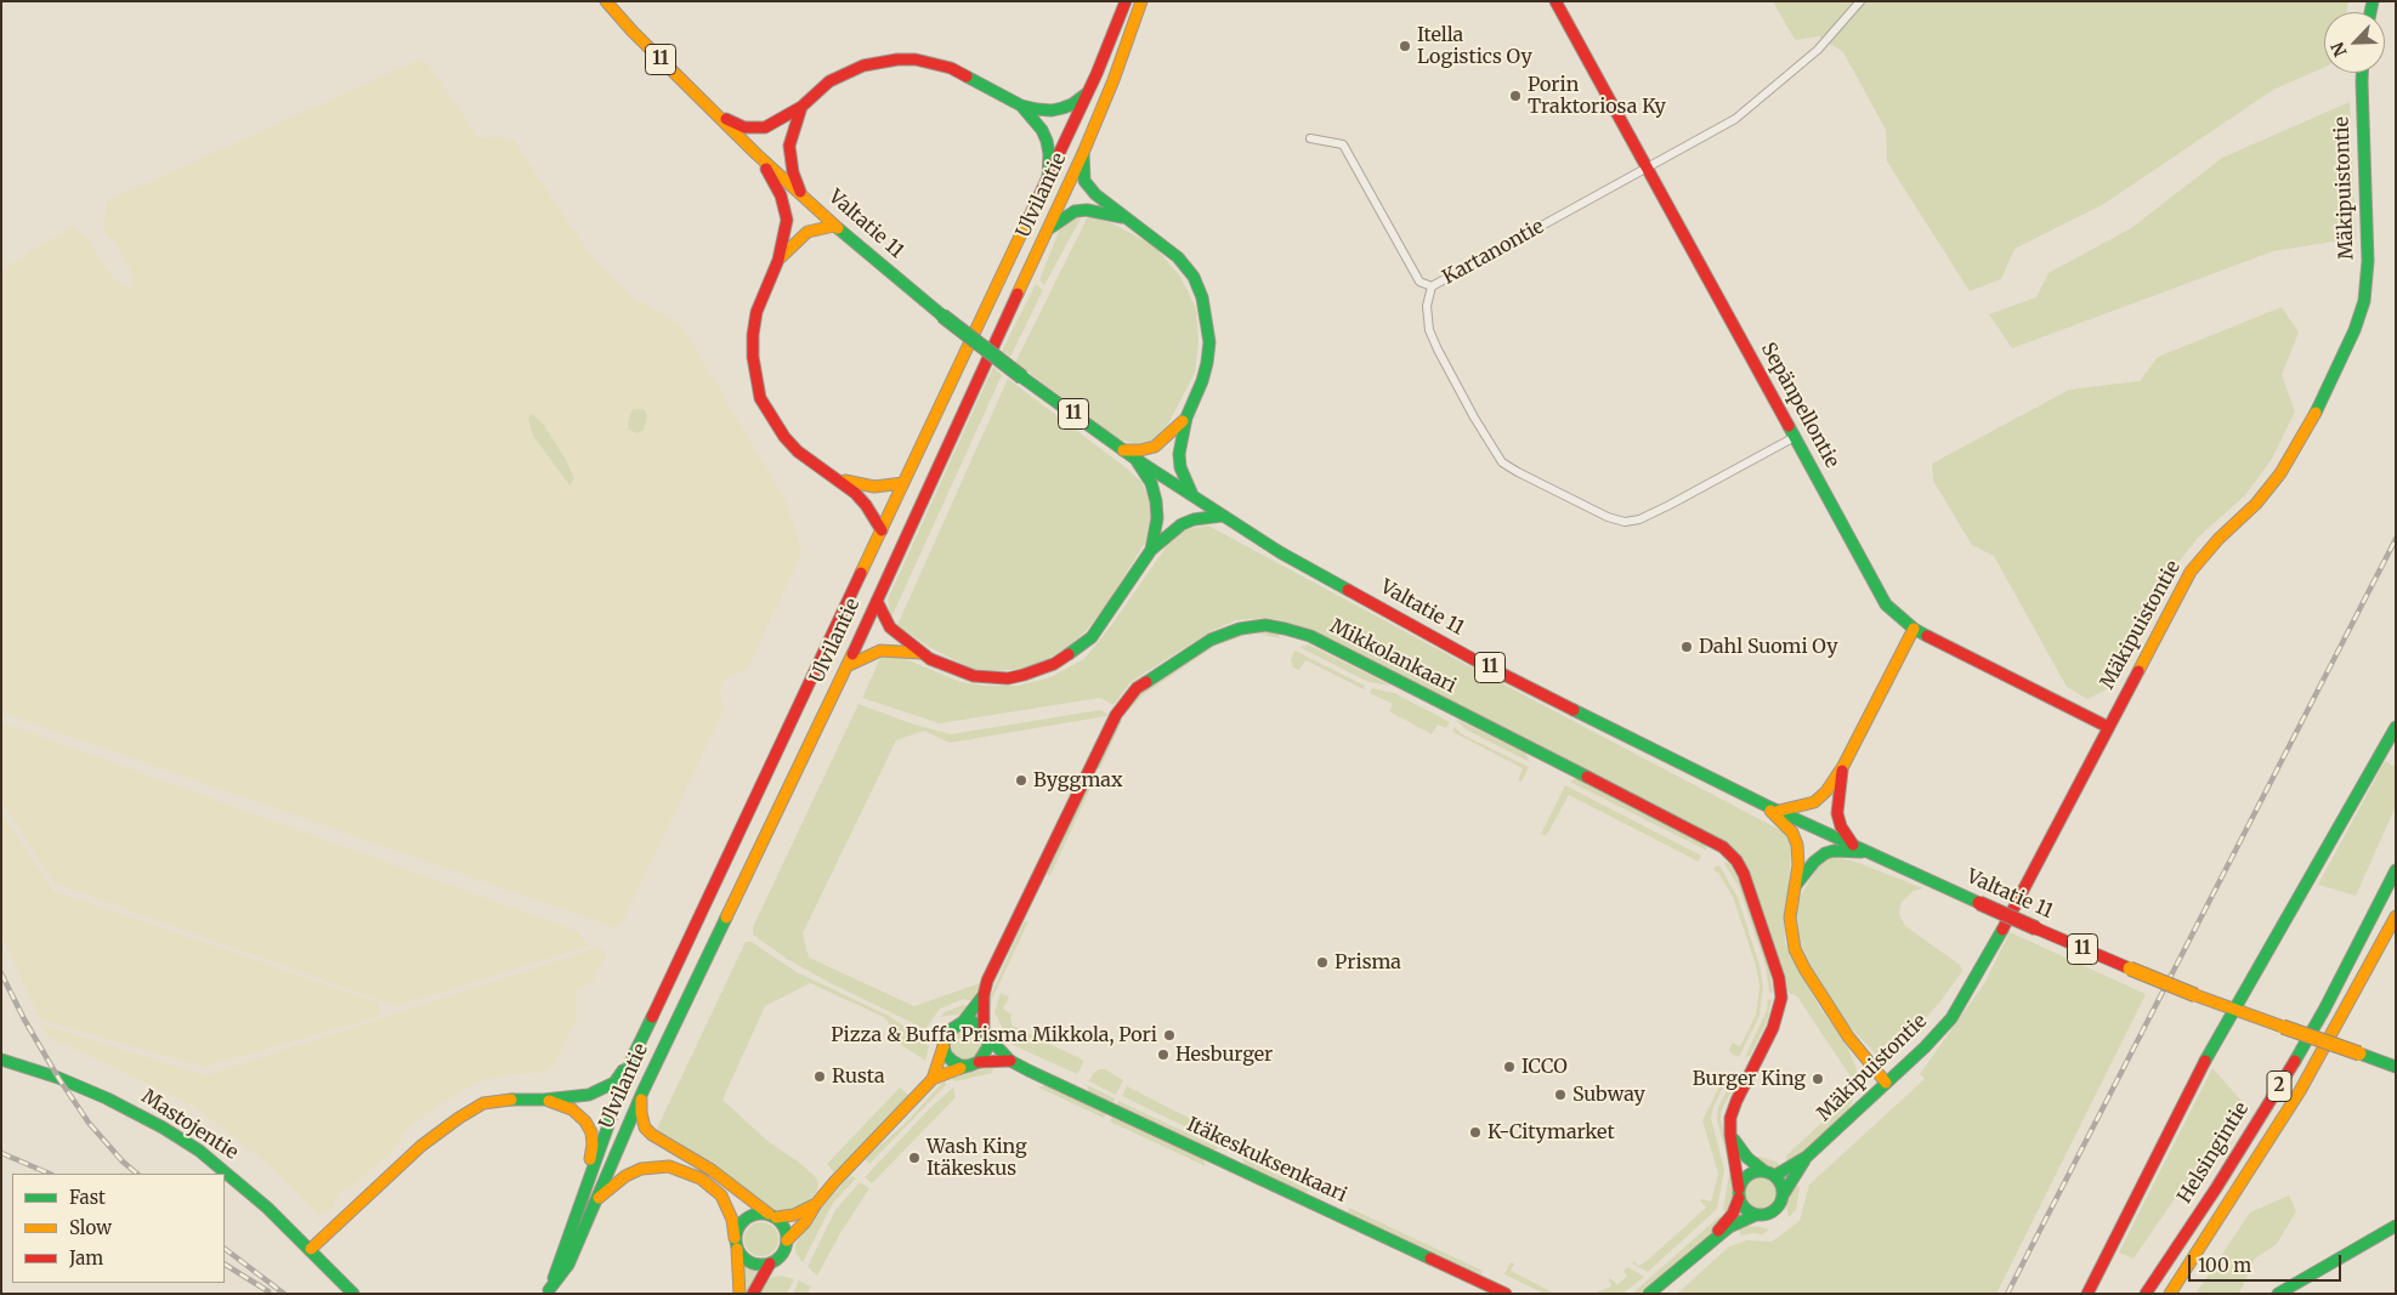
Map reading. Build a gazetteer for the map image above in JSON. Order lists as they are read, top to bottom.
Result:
{
  "streets": {
    "main road": [
      "11",
      "Mäkipuistontie",
      "Ulvilantie",
      "Valtatie 11",
      "Sepänpellontie",
      "Mikkolankaari",
      "2",
      "Mastojentie",
      "Helsingintie",
      "Itäkeskuksenkaari"
    ],
    "street": ["Kartanontie"]
  },
  "crossings": [
    ["11", "Valtatie 11"],
    ["Mäkipuistontie", "Sepänpellontie"],
    ["Mäkipuistontie", "Mikkolankaari"],
    ["Kartanontie", "Sepänpellontie"],
    ["Mikkolankaari", "Itäkeskuksenkaari"]
  ],
  "places": [
    "Itella Logistics Oy",
    "Porin Traktoriosa Ky",
    "Dahl Suomi Oy",
    "Byggmax",
    "Prisma",
    "Pizza & Buffa Prisma Mikkola, Pori",
    "Hesburger",
    "ICCO",
    "Rusta",
    "Burger King",
    "Subway",
    "K-Citymarket",
    "Wash King Itäkeskus"
  ],
  "legend": ["Fast", "Slow", "Jam"],
  "scale_bar": "100 m",
  "north": "bottom left"
}
